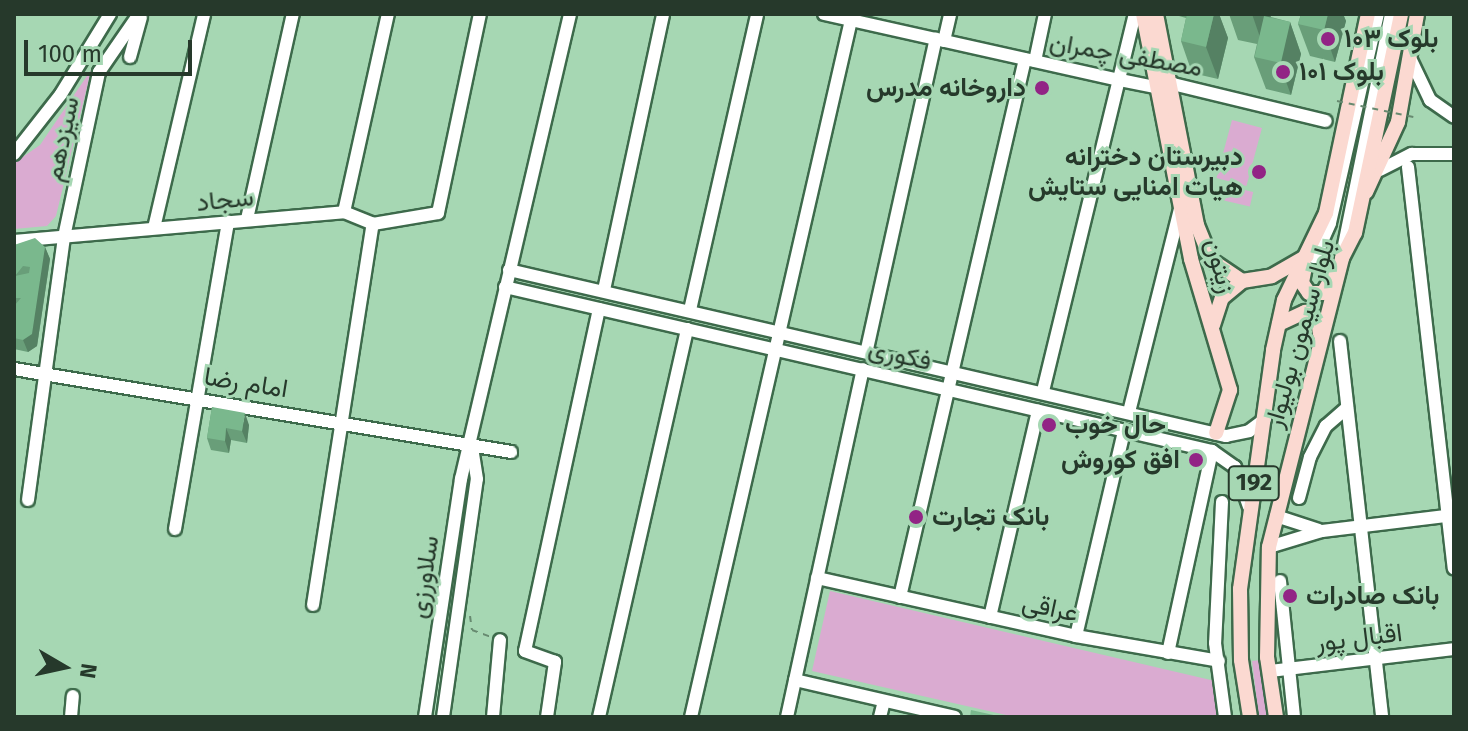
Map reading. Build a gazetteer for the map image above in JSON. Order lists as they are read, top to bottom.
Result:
{
  "streets": {
    "main road": ["زیتون", "بلوار سیمون بولیوار", "192"],
    "street": [
      "مصطفی چمران",
      "سیزدهم",
      "سجاد",
      "فکوری",
      "امام رضا",
      "سلاورزی",
      "عراقی",
      "اقبال پور"
    ]
  },
  "crossings": [
    ["مصطفی چمران", "زیتون"],
    ["سیزدهم", "سجاد"],
    ["سیزدهم", "امام رضا"],
    ["زیتون", "بلوار سیمون بولیوار"],
    ["زیتون", "فکوری"],
    ["بلوار سیمون بولیوار", "فکوری"],
    ["بلوار سیمون بولیوار", "اقبال پور"],
    ["فکوری", "سلاورزی"],
    ["امام رضا", "سلاورزی"]
  ],
  "places": [
    "بلوک ۱۰۳",
    "بلوک ۱۰۱",
    "داروخانه مدرس",
    "دبیرستان دخترانه هیات امنایی ستایش",
    "حال خوب",
    "افق کوروش",
    "بانک تجارت",
    "بانک صادرات"
  ],
  "scale_bar": "100 m",
  "north": "right"
}
